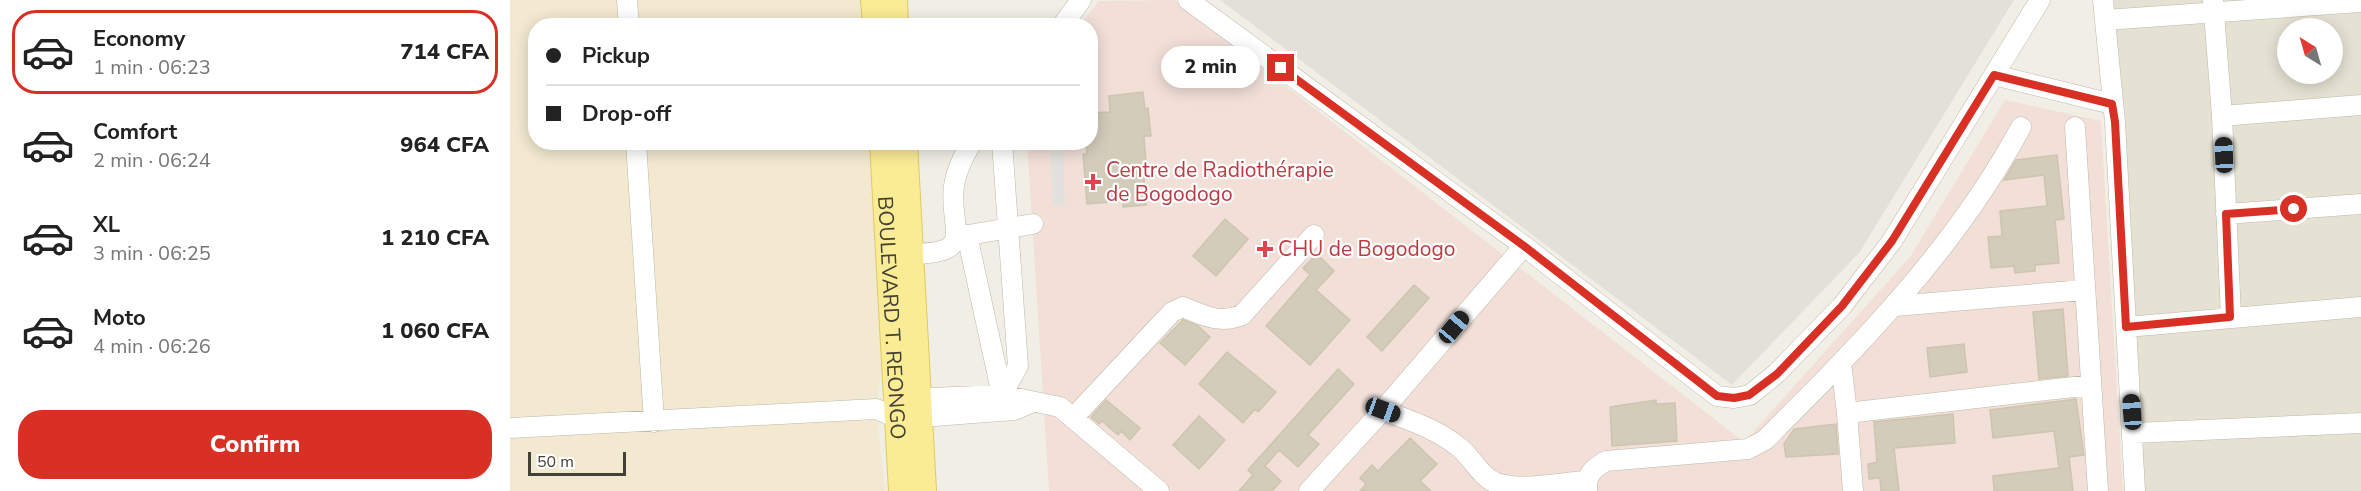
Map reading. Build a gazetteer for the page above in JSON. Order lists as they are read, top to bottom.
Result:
{
  "streets": {
    "main road": ["BOULEVARD T. REONGO"]
  },
  "places": {
    "health": ["Centre de Radiothérapie de Bogodogo", "CHU de Bogodogo"]
  },
  "scale_bar": "50 m",
  "north": "top left",
  "page": {
    "list": [
      {
        "name": "Economy",
        "note": "1 min · 06:23",
        "value": "714 CFA"
      },
      {
        "name": "Comfort",
        "note": "2 min · 06:24",
        "value": "964 CFA"
      },
      {
        "name": "XL",
        "note": "3 min · 06:25",
        "value": "1 210 CFA"
      },
      {
        "name": "Moto",
        "note": "4 min · 06:26",
        "value": "1 060 CFA"
      }
    ],
    "banner": ["Pickup", "Drop-off"],
    "bubble": "2 min",
    "buttons": "Confirm",
    "scale": "50 m"
  }
}
